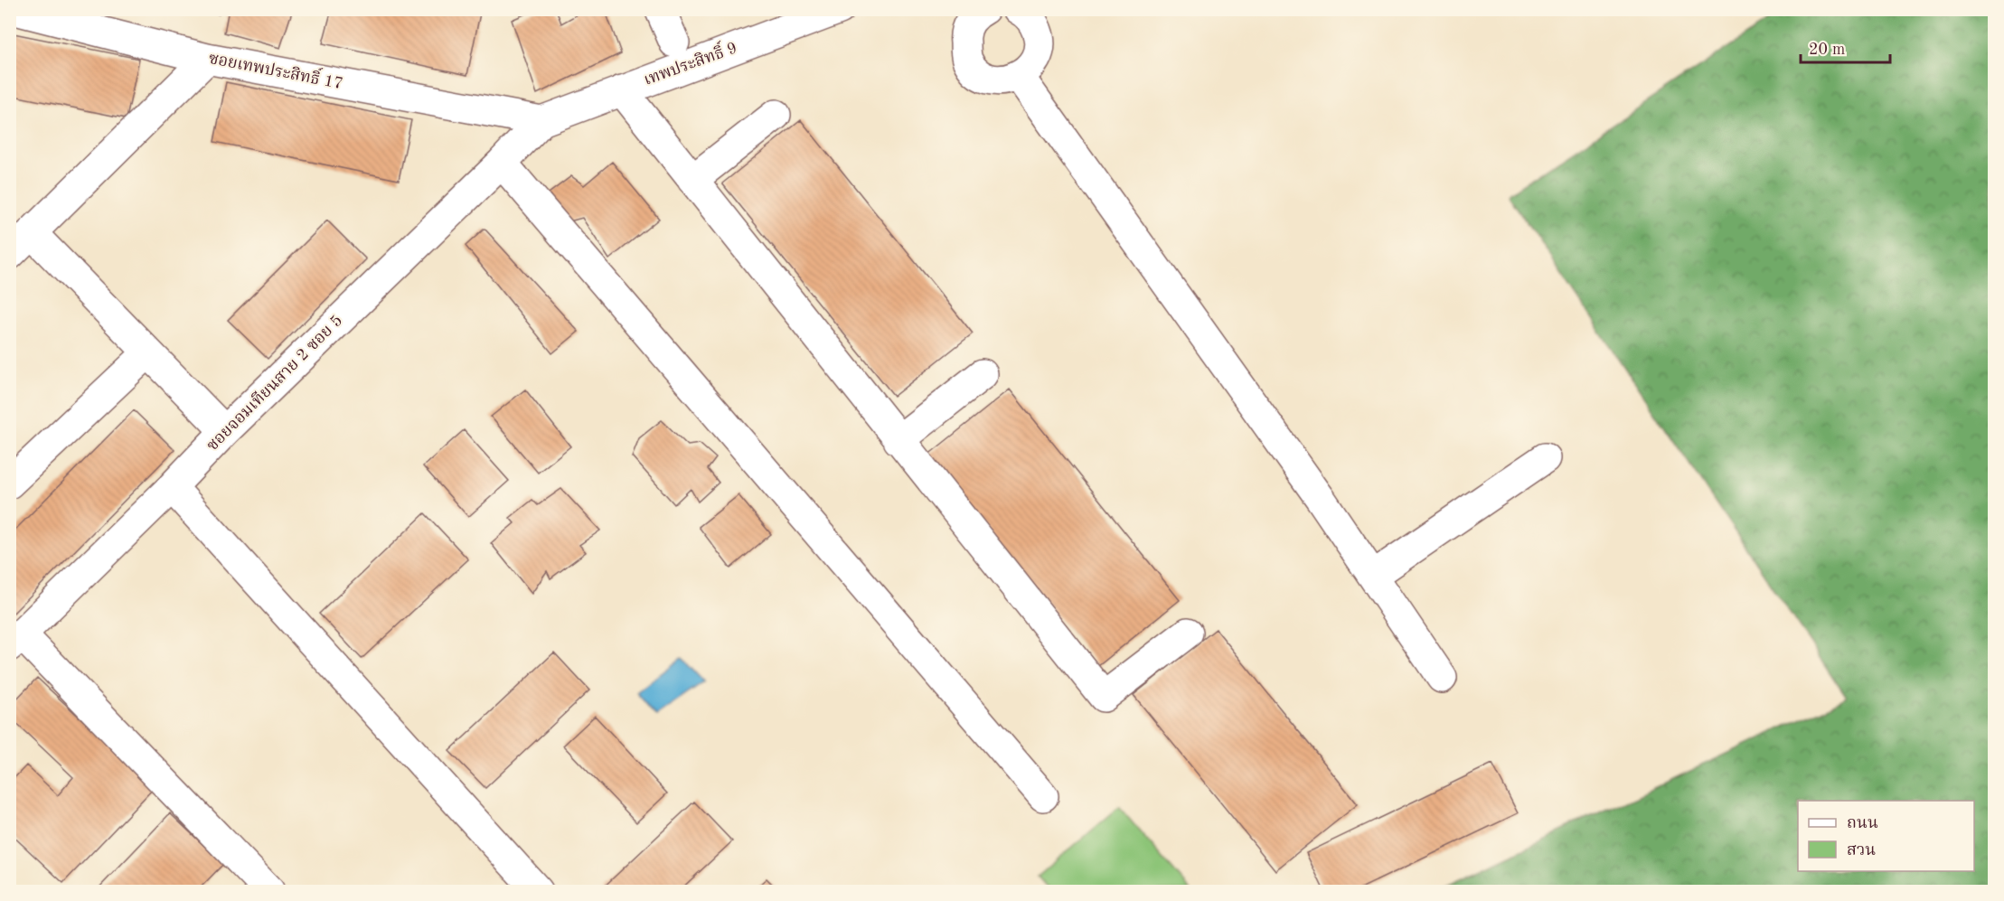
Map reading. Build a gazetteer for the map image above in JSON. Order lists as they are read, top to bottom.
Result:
{
  "streets": {
    "street": ["เทพประสิทธิ์ 9", "ซอยเทพประสิทธิ์ 17", "ซอยจอมเทียนสาย 2 ซอย 5"]
  },
  "crossings": [
    ["เทพประสิทธิ์ 9", "ซอยเทพประสิทธิ์ 17"],
    ["เทพประสิทธิ์ 9", "ซอยจอมเทียนสาย 2 ซอย 5"],
    ["ซอยเทพประสิทธิ์ 17", "ซอยจอมเทียนสาย 2 ซอย 5"]
  ],
  "legend": ["ถนน", "สวน"],
  "scale_bar": "20 m"
}
